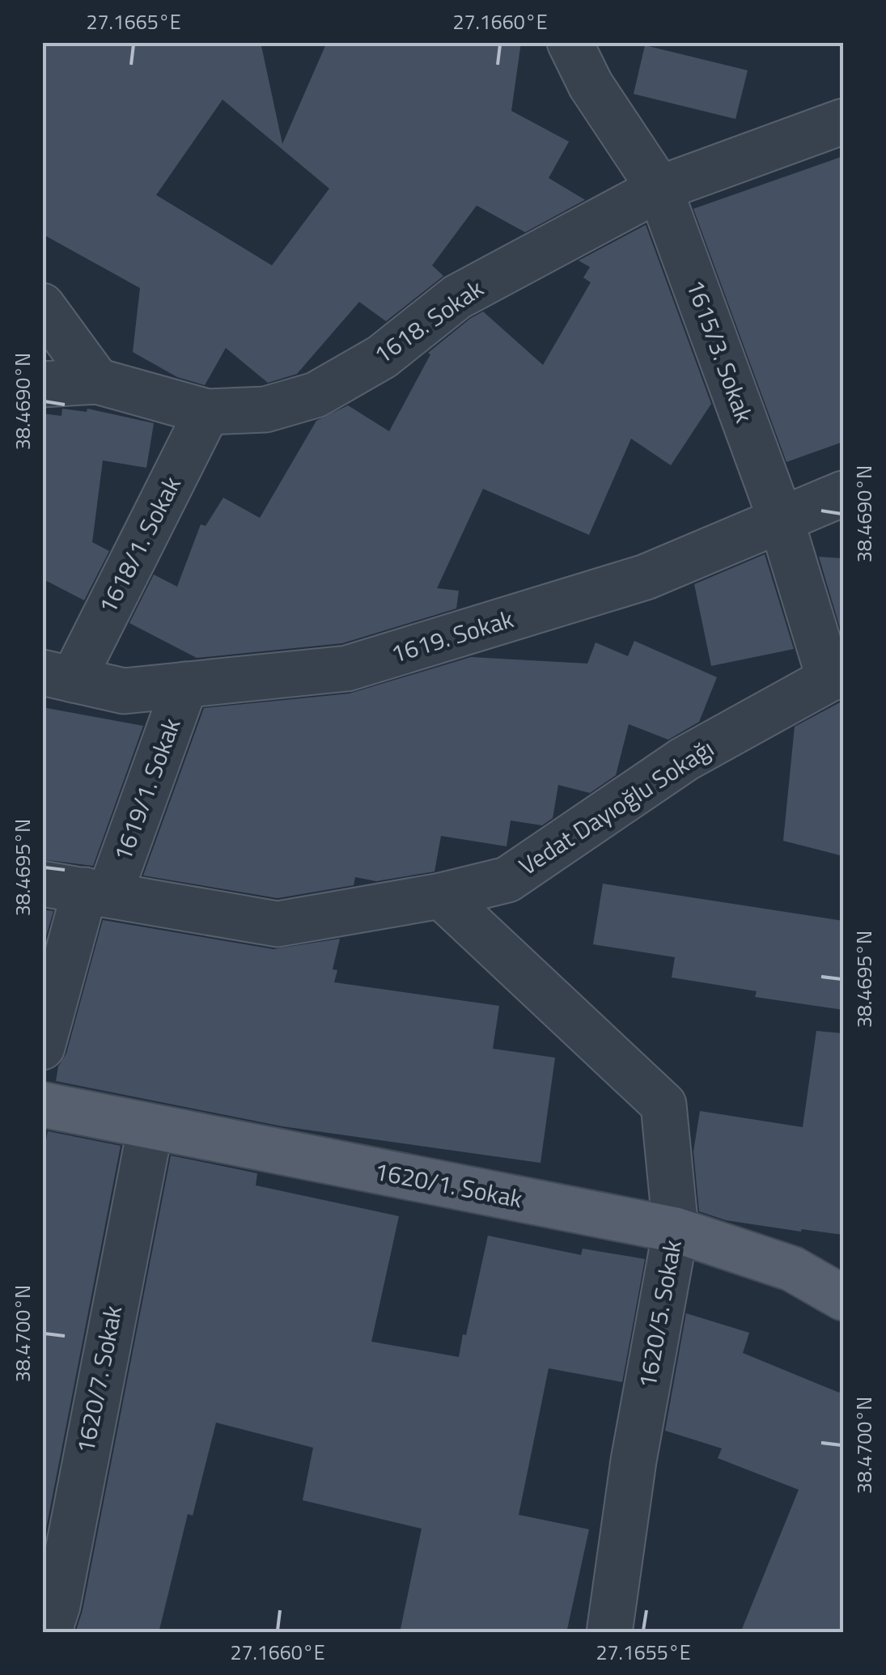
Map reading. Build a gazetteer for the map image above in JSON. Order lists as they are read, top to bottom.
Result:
{
  "streets": {
    "main road": ["1620/1. Sokak"],
    "street": [
      "1618. Sokak",
      "1615/3. Sokak",
      "1618/1. Sokak",
      "1619. Sokak",
      "1619/1. Sokak",
      "Vedat Dayıoğlu Sokağı",
      "1620/5. Sokak",
      "1620/7. Sokak"
    ]
  },
  "crossings": [
    ["1618. Sokak", "1615/3. Sokak"],
    ["1618. Sokak", "1618/1. Sokak"],
    ["1615/3. Sokak", "1619. Sokak"],
    ["1615/3. Sokak", "Vedat Dayıoğlu Sokağı"],
    ["1618/1. Sokak", "1619. Sokak"],
    ["1619. Sokak", "1619/1. Sokak"],
    ["1619/1. Sokak", "Vedat Dayıoğlu Sokağı"],
    ["Vedat Dayıoğlu Sokağı", "1620/5. Sokak"],
    ["1620/1. Sokak", "1620/5. Sokak"],
    ["1620/1. Sokak", "1620/7. Sokak"]
  ],
  "coordinates": [
    "27.1665°E",
    "27.1660°E",
    "38.4690°N",
    "38.4695°N",
    "38.4700°N",
    "27.1655°E"
  ]
}
